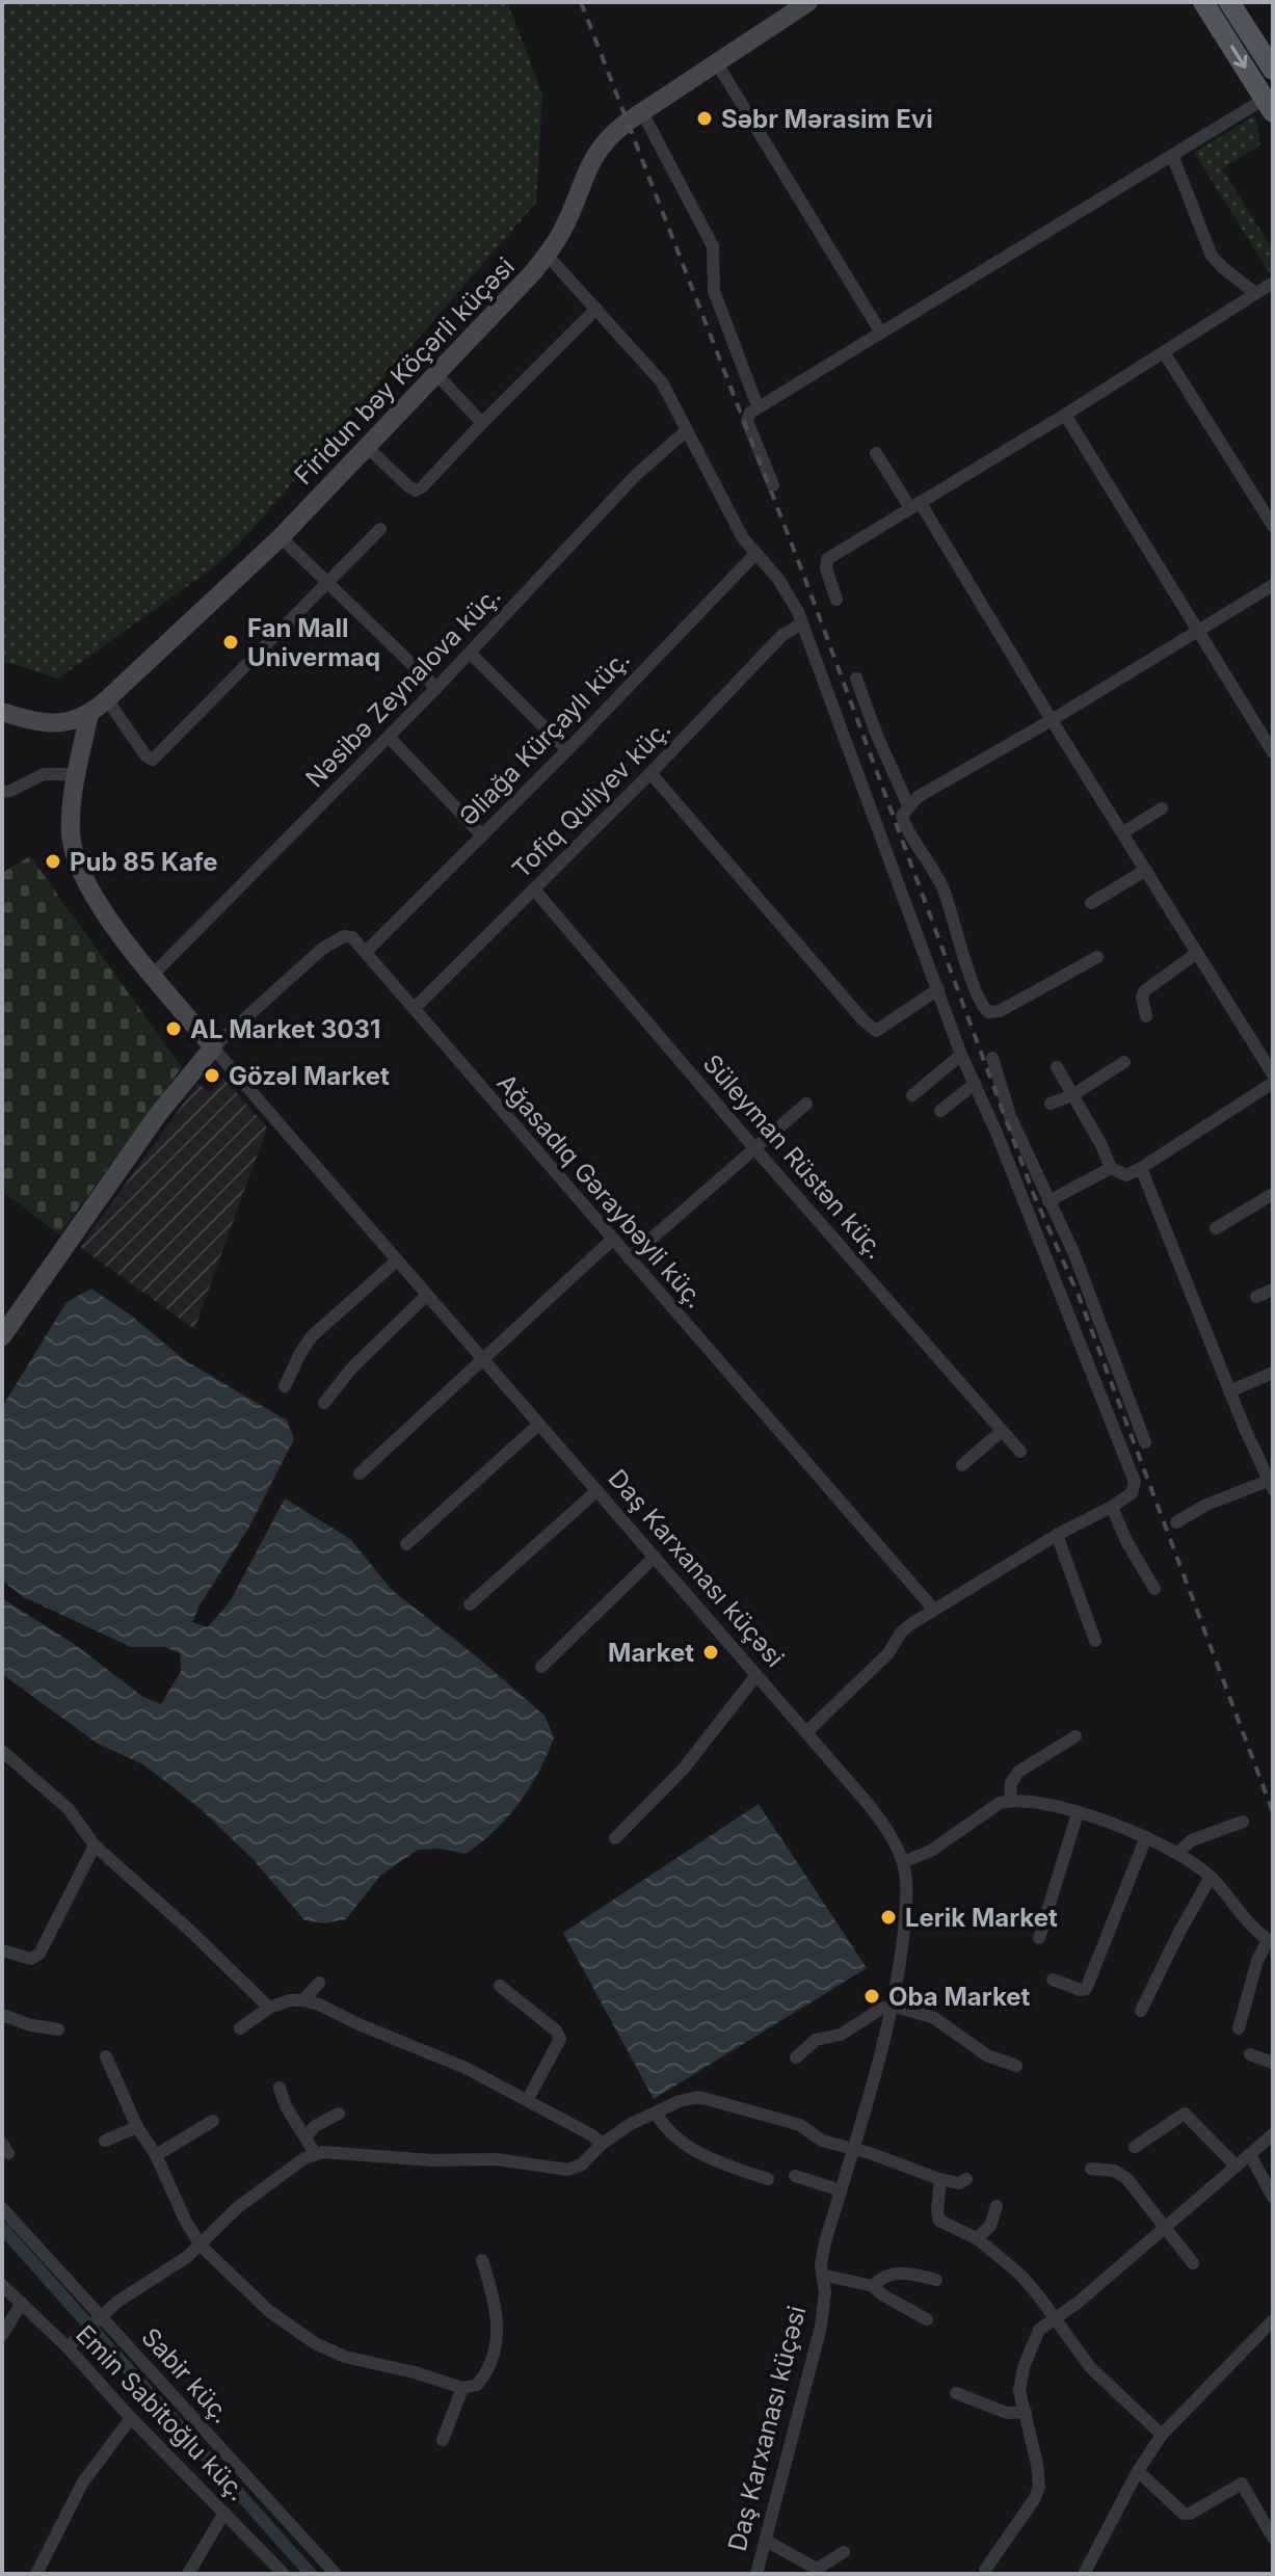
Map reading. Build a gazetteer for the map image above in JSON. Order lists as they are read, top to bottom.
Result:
{
  "streets": {
    "street": [
      "Firidun bəy Köçərli küçəsi",
      "Nəsibə Zeynalova küç.",
      "Əliağa Kürçaylı küç.",
      "Tofiq Quliyev küç.",
      "Süleyman Rüstən küç.",
      "Ağasadıq Gəraybəyli küç.",
      "Daş Karxanası küçəsi",
      "Sabir küç.",
      "Emin Sabitoğlu küç."
    ]
  },
  "crossings": [
    ["Firidun bəy Köçərli küçəsi", "Daş Karxanası küçəsi"],
    ["Nəsibə Zeynalova küç.", "Daş Karxanası küçəsi"],
    ["Əliağa Kürçaylı küç.", "Ağasadıq Gəraybəyli küç."],
    ["Tofiq Quliyev küç.", "Süleyman Rüstən küç."],
    ["Tofiq Quliyev küç.", "Ağasadıq Gəraybəyli küç."]
  ],
  "places": [
    "Səbr Mərasim Evi",
    "Fan Mall Univermaq",
    "Pub 85 Kafe",
    "AL Market 3031",
    "Gözəl Market",
    "Market",
    "Lerik Market",
    "Oba Market"
  ]
}
